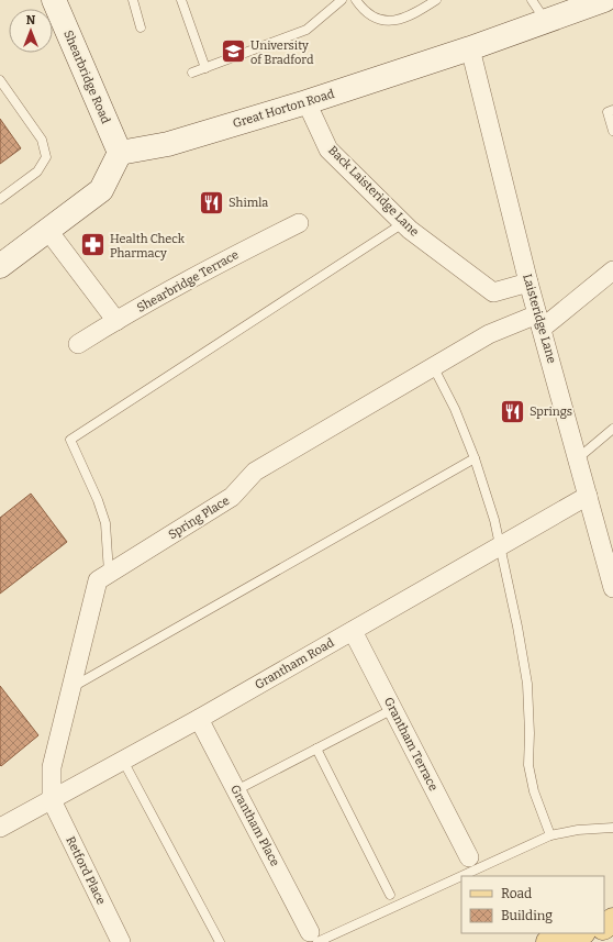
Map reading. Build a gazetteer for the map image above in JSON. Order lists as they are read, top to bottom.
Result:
{
  "streets": {
    "street": [
      "Shearbridge Road",
      "Great Horton Road",
      "Back Laisteridge Lane",
      "Shearbridge Terrace",
      "Laisteridge Lane",
      "Spring Place",
      "Grantham Road",
      "Grantham Terrace",
      "Grantham Place",
      "Retford Place"
    ]
  },
  "crossings": [
    ["Shearbridge Road", "Great Horton Road"],
    ["Great Horton Road", "Back Laisteridge Lane"],
    ["Great Horton Road", "Laisteridge Lane"],
    ["Back Laisteridge Lane", "Laisteridge Lane"],
    ["Laisteridge Lane", "Spring Place"],
    ["Laisteridge Lane", "Grantham Road"],
    ["Spring Place", "Grantham Road"],
    ["Spring Place", "Retford Place"],
    ["Grantham Road", "Grantham Terrace"],
    ["Grantham Road", "Grantham Place"],
    ["Grantham Road", "Retford Place"]
  ],
  "places": {
    "school or university": ["University of Bradford"],
    "restaurant": ["Shimla", "Springs"],
    "pharmacy": ["Health Check Pharmacy"]
  },
  "legend": ["Road", "Building"],
  "north": "top"
}
